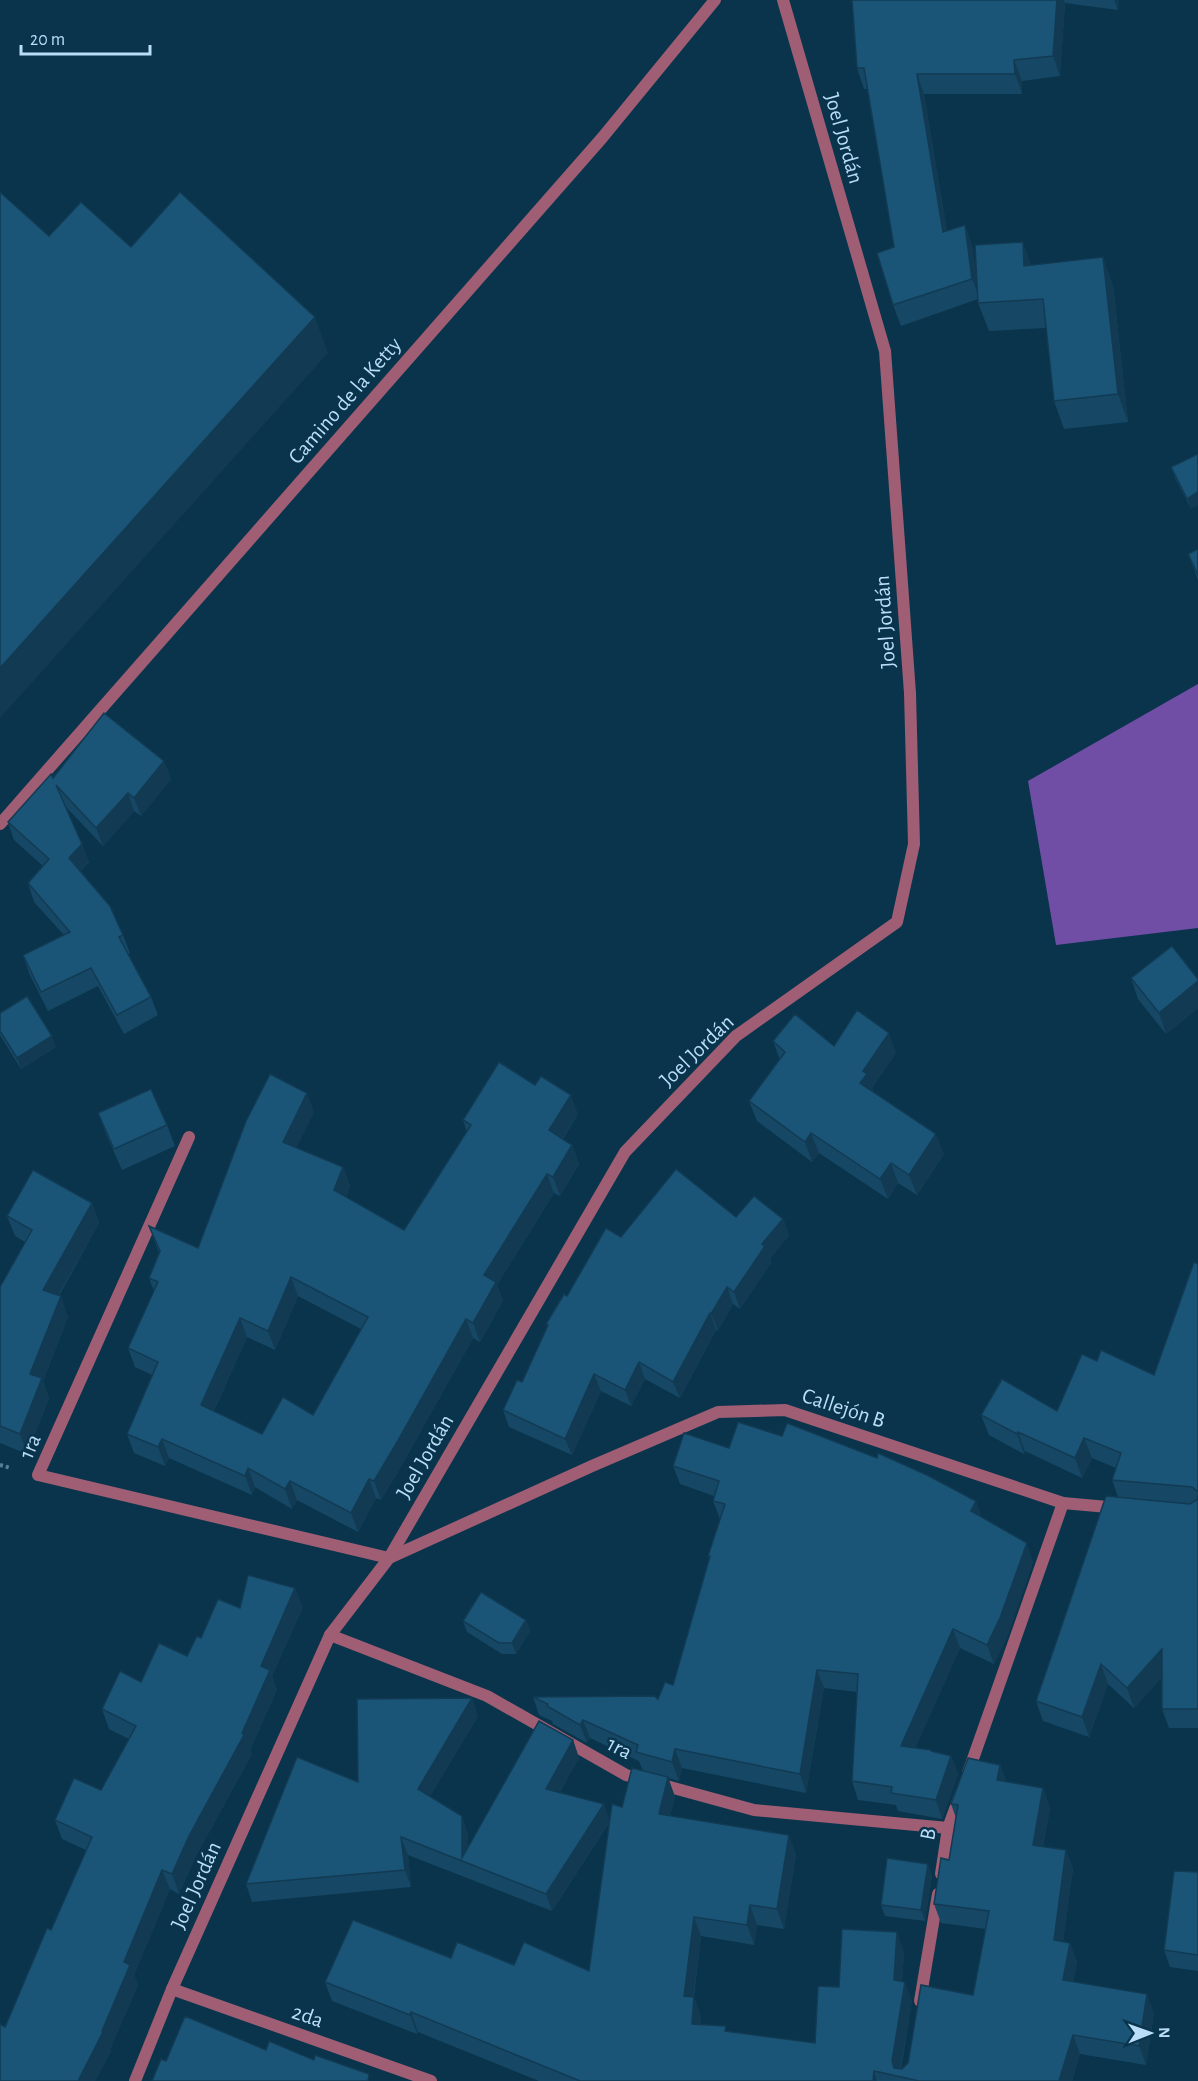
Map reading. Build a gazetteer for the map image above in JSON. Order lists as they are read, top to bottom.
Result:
{
  "streets": {
    "street": [
      "Joel Jordán",
      "Camino de la Ketty",
      "Callejón B",
      "1ra",
      "B",
      "2da"
    ]
  },
  "crossings": [
    ["Joel Jordán", "Callejón B"],
    ["Joel Jordán", "1ra"],
    ["Joel Jordán", "2da"],
    ["Callejón B", "1ra"],
    ["Callejón B", "B"],
    ["1ra", "B"]
  ],
  "scale_bar": "20 m",
  "north": "right"
}
